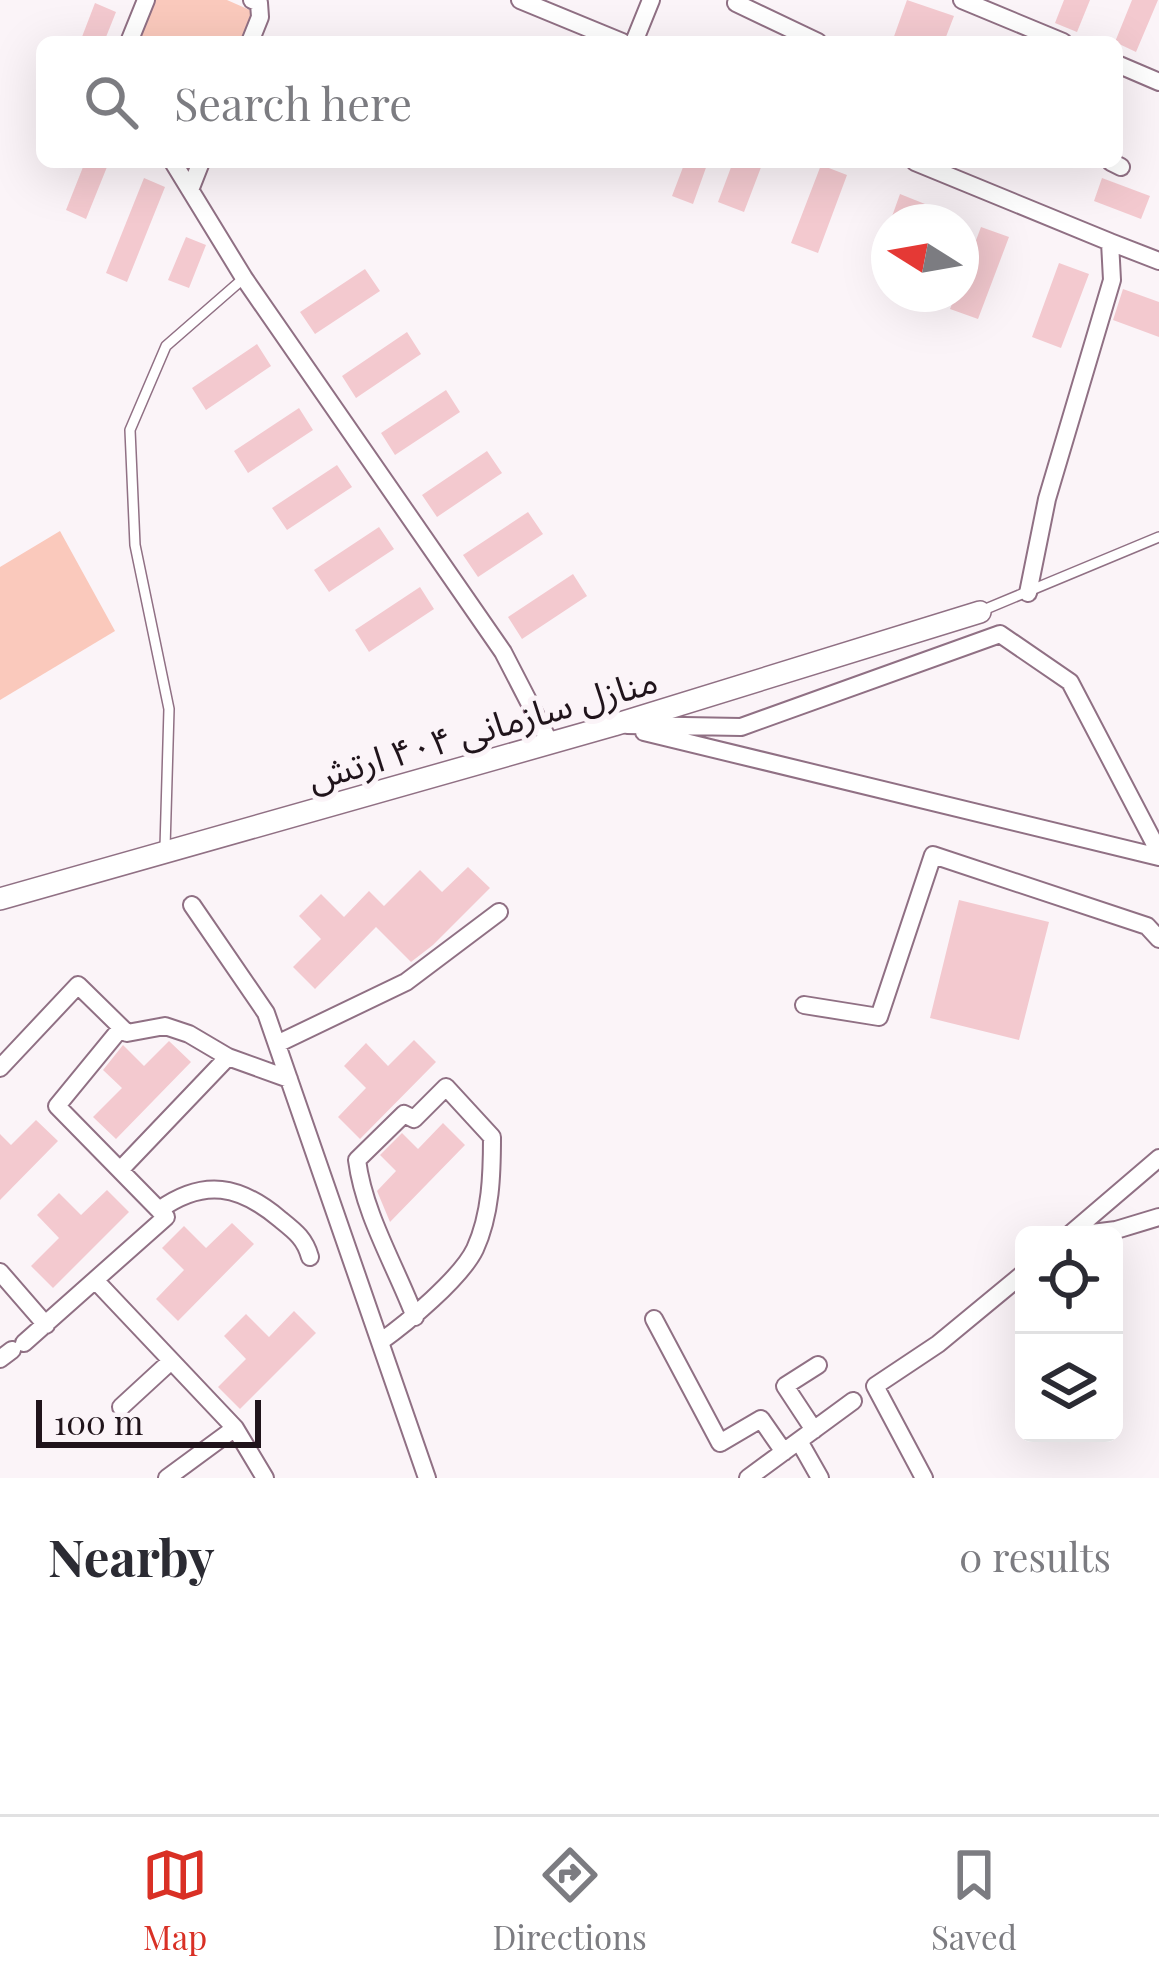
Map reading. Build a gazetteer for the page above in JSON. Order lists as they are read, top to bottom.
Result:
{
  "streets": {
    "street": ["منازل سازمانی ۴۰۴ ارتش"]
  },
  "scale_bar": "100 m",
  "north": "left",
  "page": {
    "search": "Search here",
    "scale": "100 m",
    "heading": ["Nearby", "0 results"],
    "nav": ["Map", "Directions", "Saved"]
  }
}
